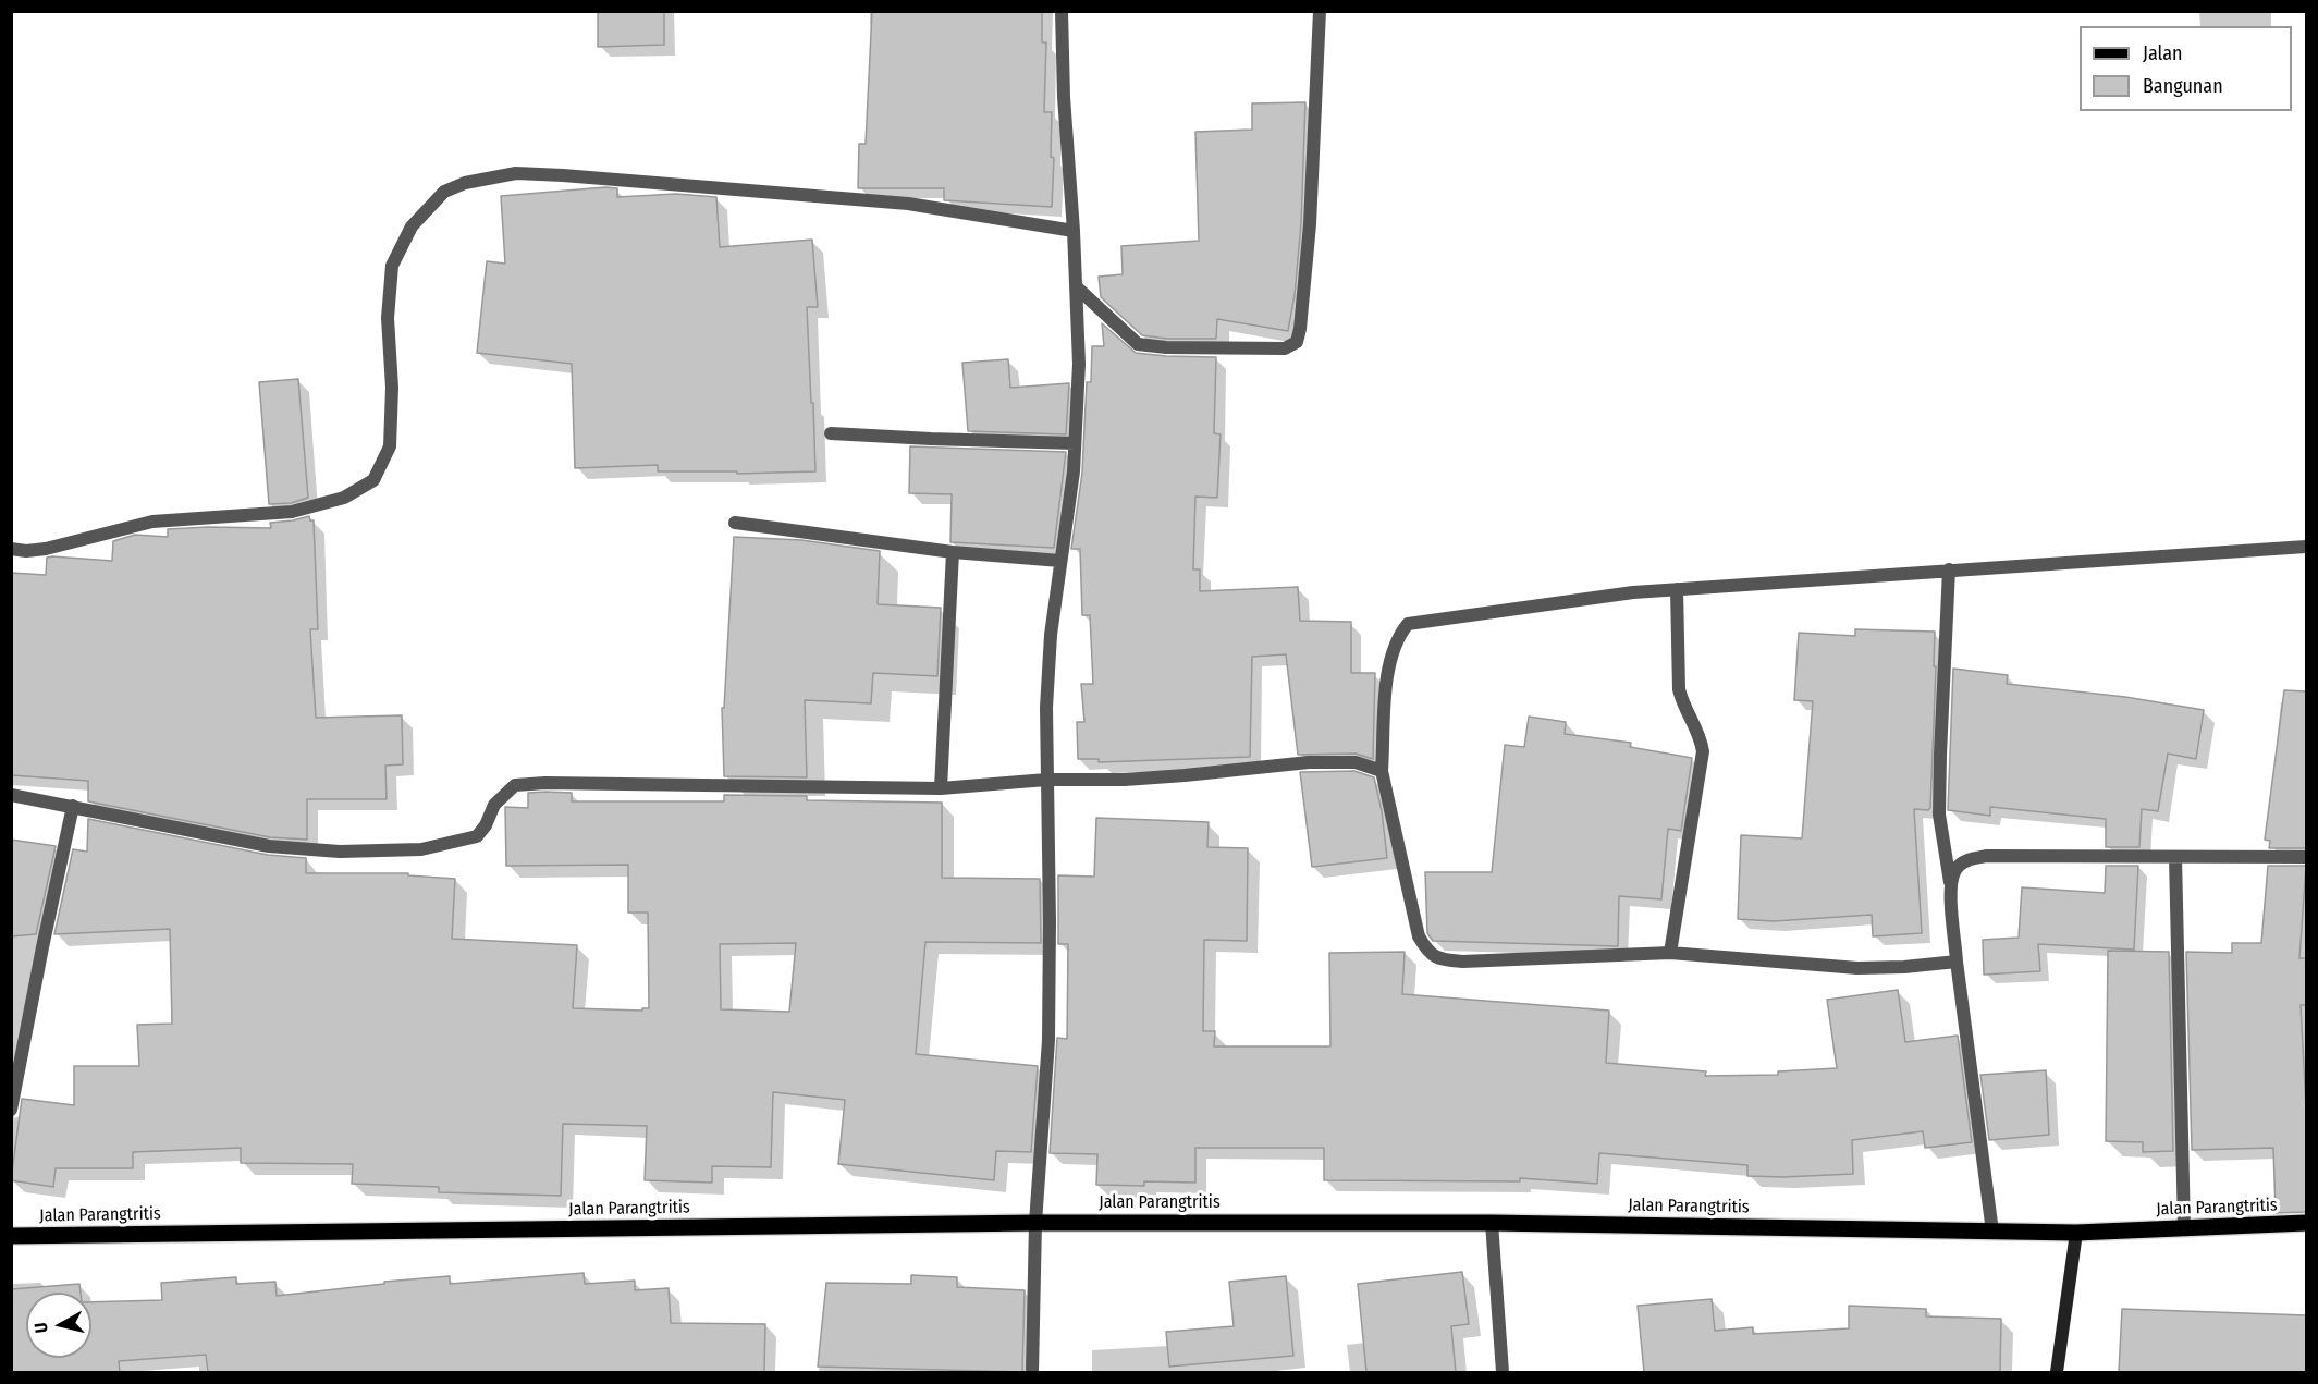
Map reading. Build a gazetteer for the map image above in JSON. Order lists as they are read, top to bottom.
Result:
{
  "streets": {
    "main road": ["Jalan Parangtritis"]
  },
  "legend": ["Jalan", "Bangunan"],
  "north": "left"
}
